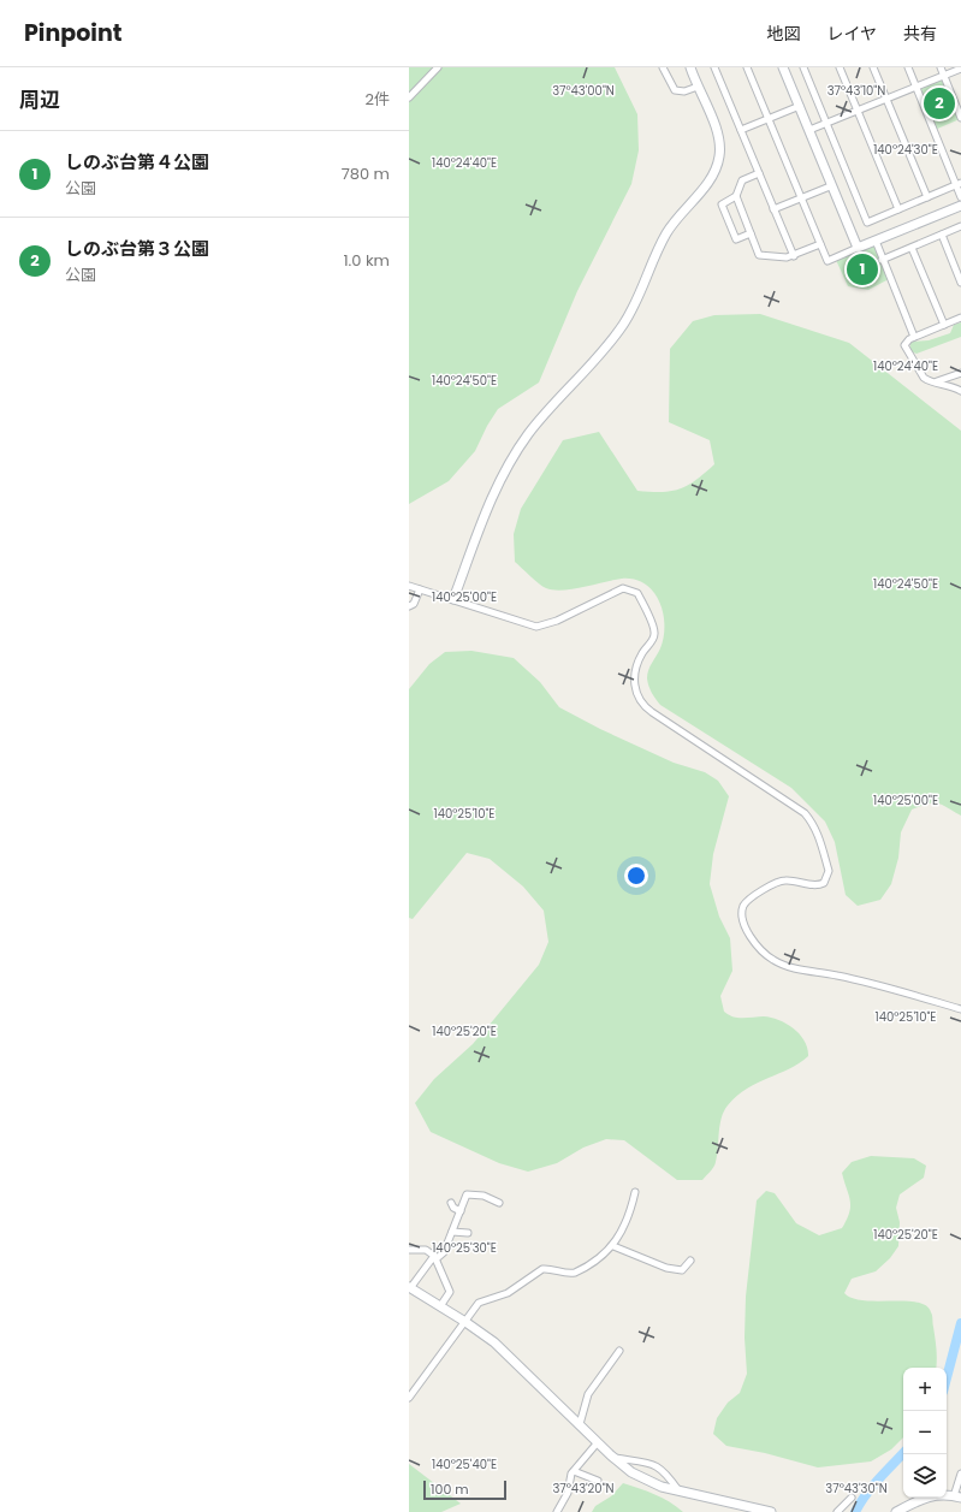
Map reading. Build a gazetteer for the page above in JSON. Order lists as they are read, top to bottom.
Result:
{
  "scale_bar": "100 m",
  "page": {
    "header": "Pinpoint",
    "nav": ["地図", "レイヤ", "共有"],
    "heading": ["周辺", "2件"],
    "pins": ["2", "1"],
    "list": [
      {
        "mark": "1",
        "name": "しのぶ台第４公園",
        "note": "公園",
        "value": "780 m"
      },
      {
        "mark": "2",
        "name": "しのぶ台第３公園",
        "note": "公園",
        "value": "1.0 km"
      }
    ],
    "map_buttons": ["+", "−"],
    "scale": "100 m"
  },
  "coordinates": [
    "37°43'00\"N",
    "37°43'10\"N",
    "140°24'30\"E",
    "140°24'40\"E",
    "140°24'50\"E",
    "140°25'00\"E",
    "140°25'10\"E",
    "140°25'20\"E",
    "140°25'30\"E",
    "140°25'40\"E",
    "37°43'20\"N",
    "37°43'30\"N"
  ]
}
